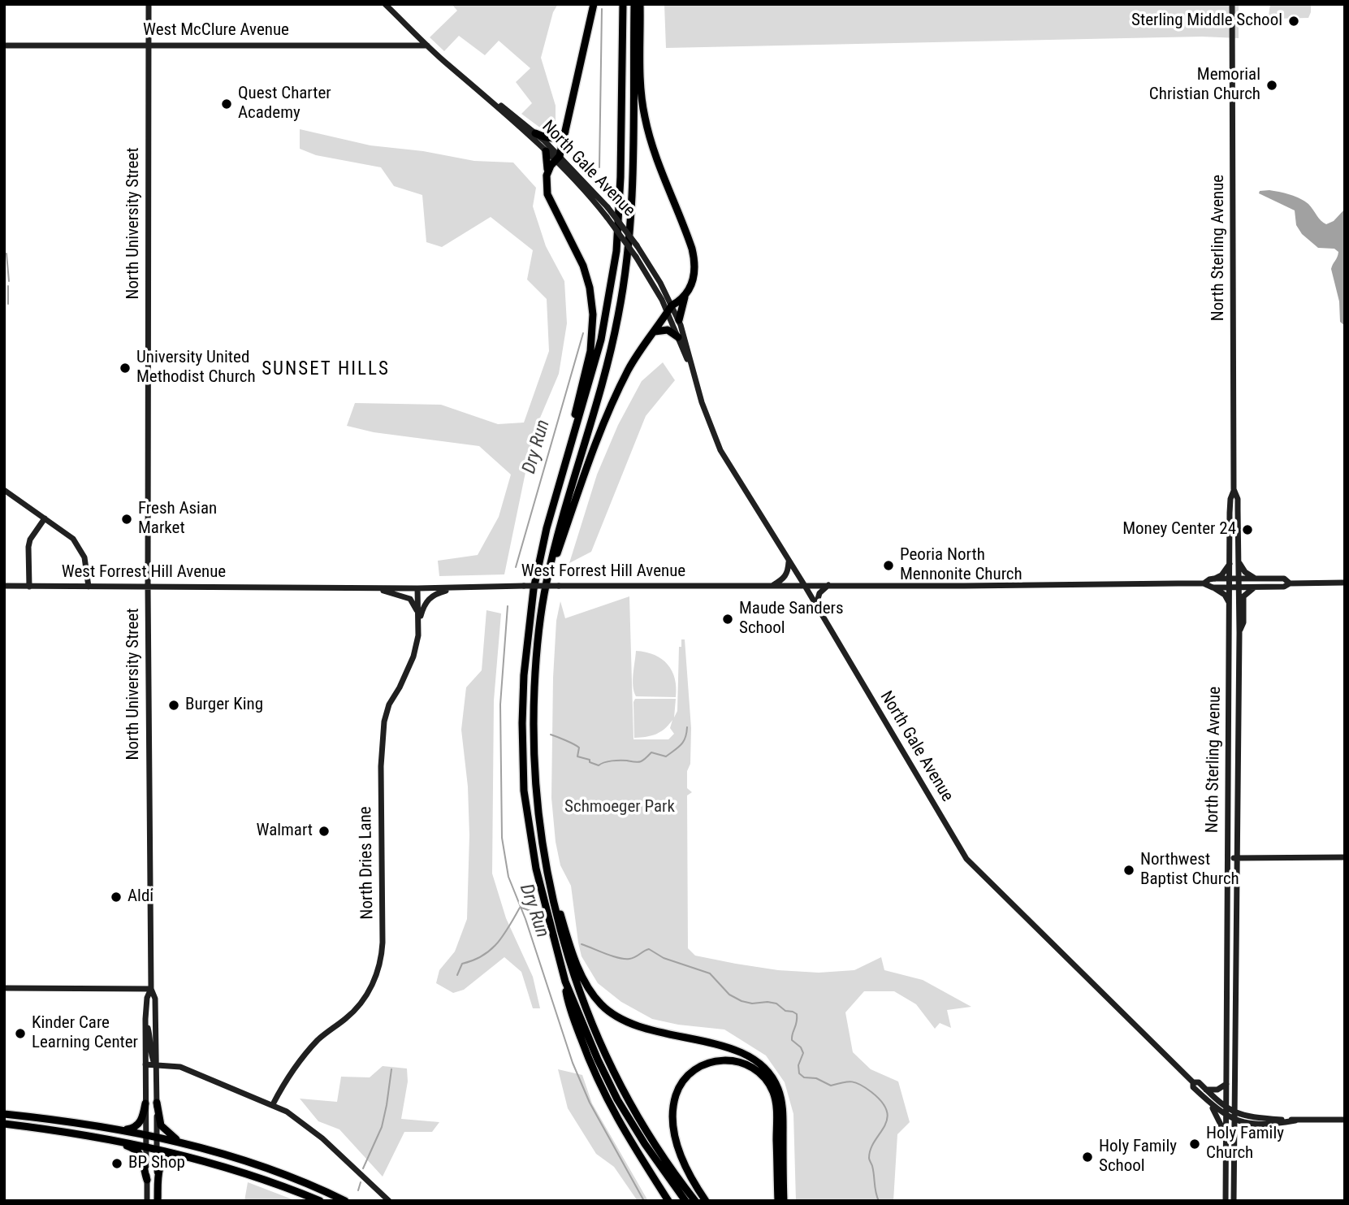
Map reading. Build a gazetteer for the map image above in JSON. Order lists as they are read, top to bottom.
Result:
{
  "streets": {
    "main road": [
      "West McClure Avenue",
      "North Gale Avenue",
      "North University Street",
      "North Sterling Avenue",
      "West Forrest Hill Avenue",
      "North Dries Lane"
    ]
  },
  "crossings": [
    ["West McClure Avenue", "North Gale Avenue"],
    ["West McClure Avenue", "North University Street"],
    ["North Gale Avenue", "North Sterling Avenue"],
    ["North Gale Avenue", "West Forrest Hill Avenue"],
    ["North University Street", "West Forrest Hill Avenue"],
    ["North Sterling Avenue", "West Forrest Hill Avenue"],
    ["West Forrest Hill Avenue", "North Dries Lane"]
  ],
  "districts": ["SUNSET HILLS"],
  "water": ["Dry Run"],
  "parks": ["Schmoeger Park"],
  "places": [
    "Sterling Middle School",
    "Memorial Christian Church",
    "Quest Charter Academy",
    "University United Methodist Church",
    "Fresh Asian Market",
    "Money Center 24",
    "Peoria North Mennonite Church",
    "Maude Sanders School",
    "Burger King",
    "Walmart",
    "Northwest Baptist Church",
    "Aldi",
    "Kinder Care Learning Center",
    "Holy Family Church",
    "Holy Family School",
    "BP Shop"
  ]
}
